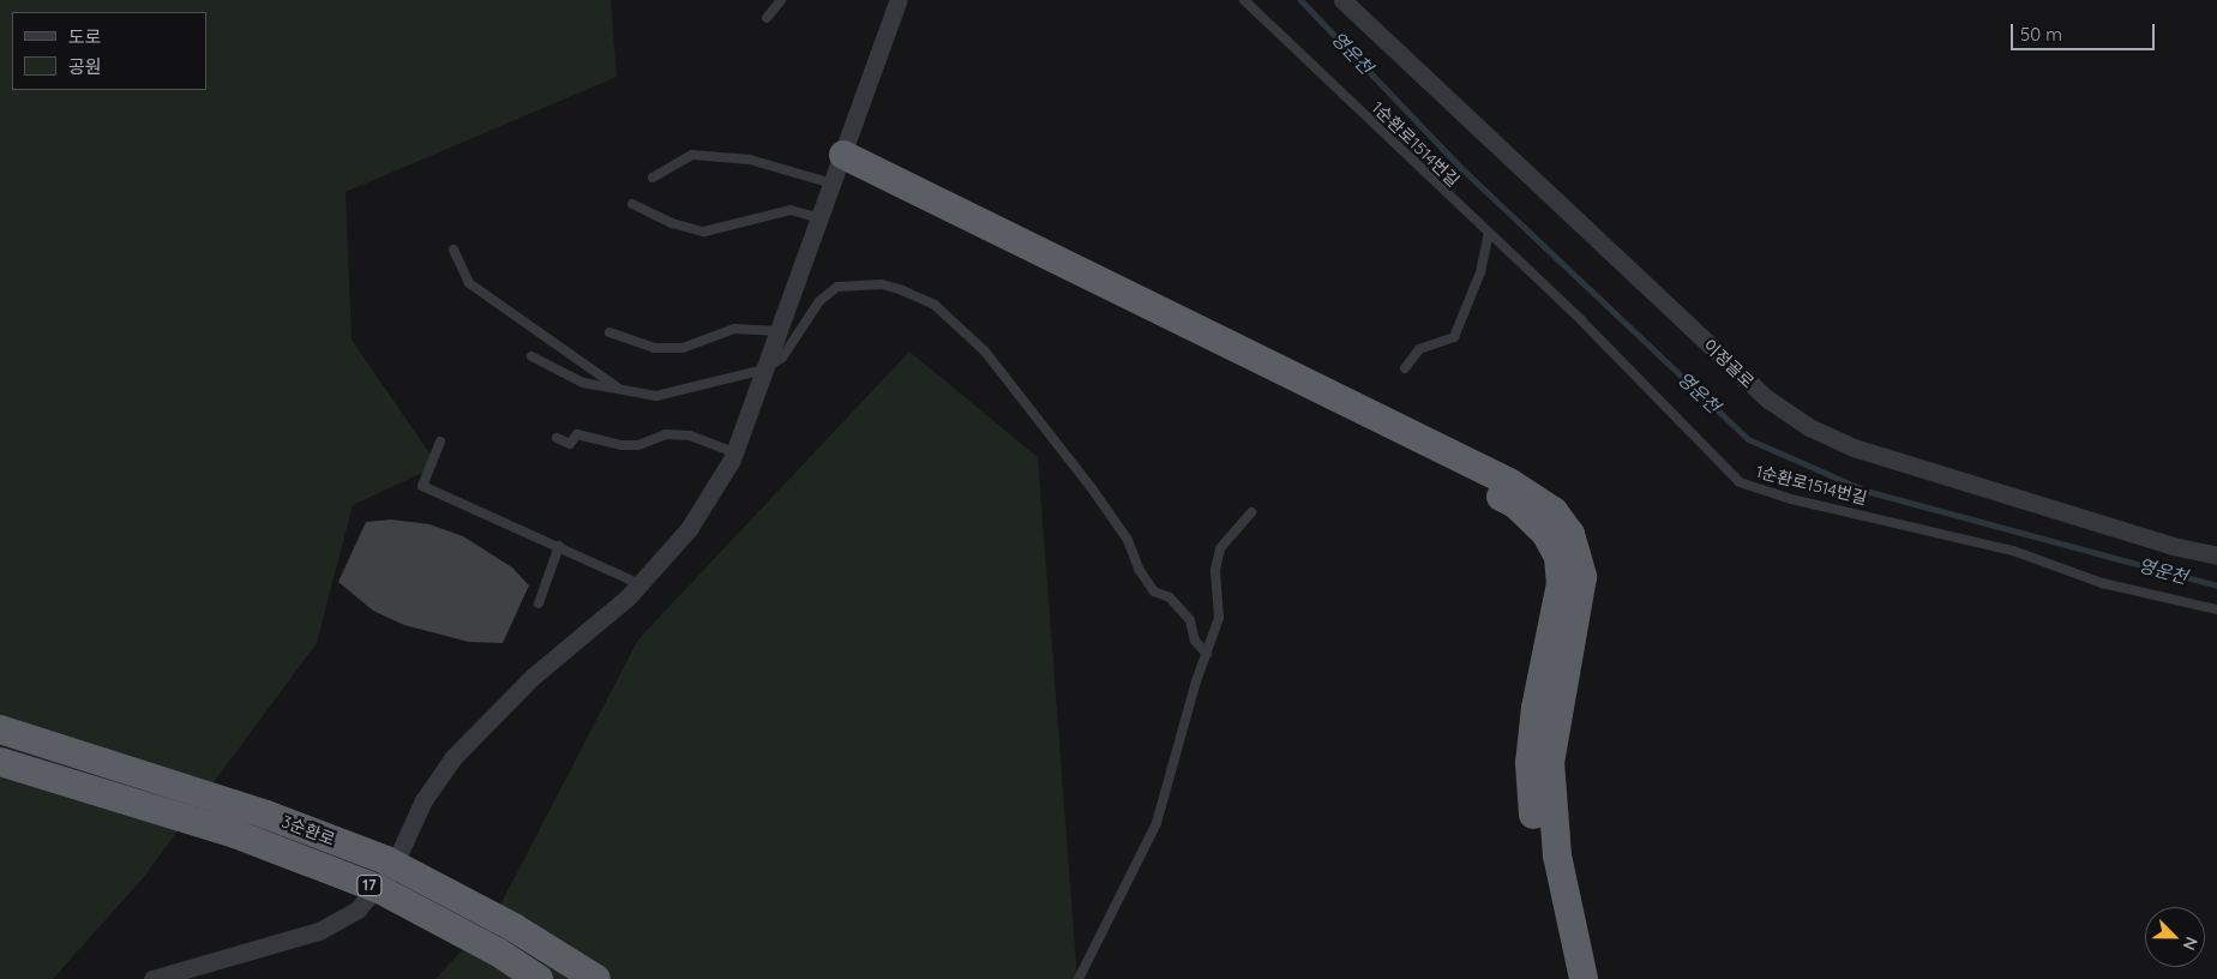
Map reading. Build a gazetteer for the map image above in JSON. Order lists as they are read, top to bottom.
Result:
{
  "streets": {
    "highway": ["3순환로", "17"],
    "street": ["이정골로"],
    "lane": ["1순환로1514번길"]
  },
  "water": ["영운천"],
  "legend": ["도로", "공원"],
  "scale_bar": "50 m",
  "north": "bottom right"
}
